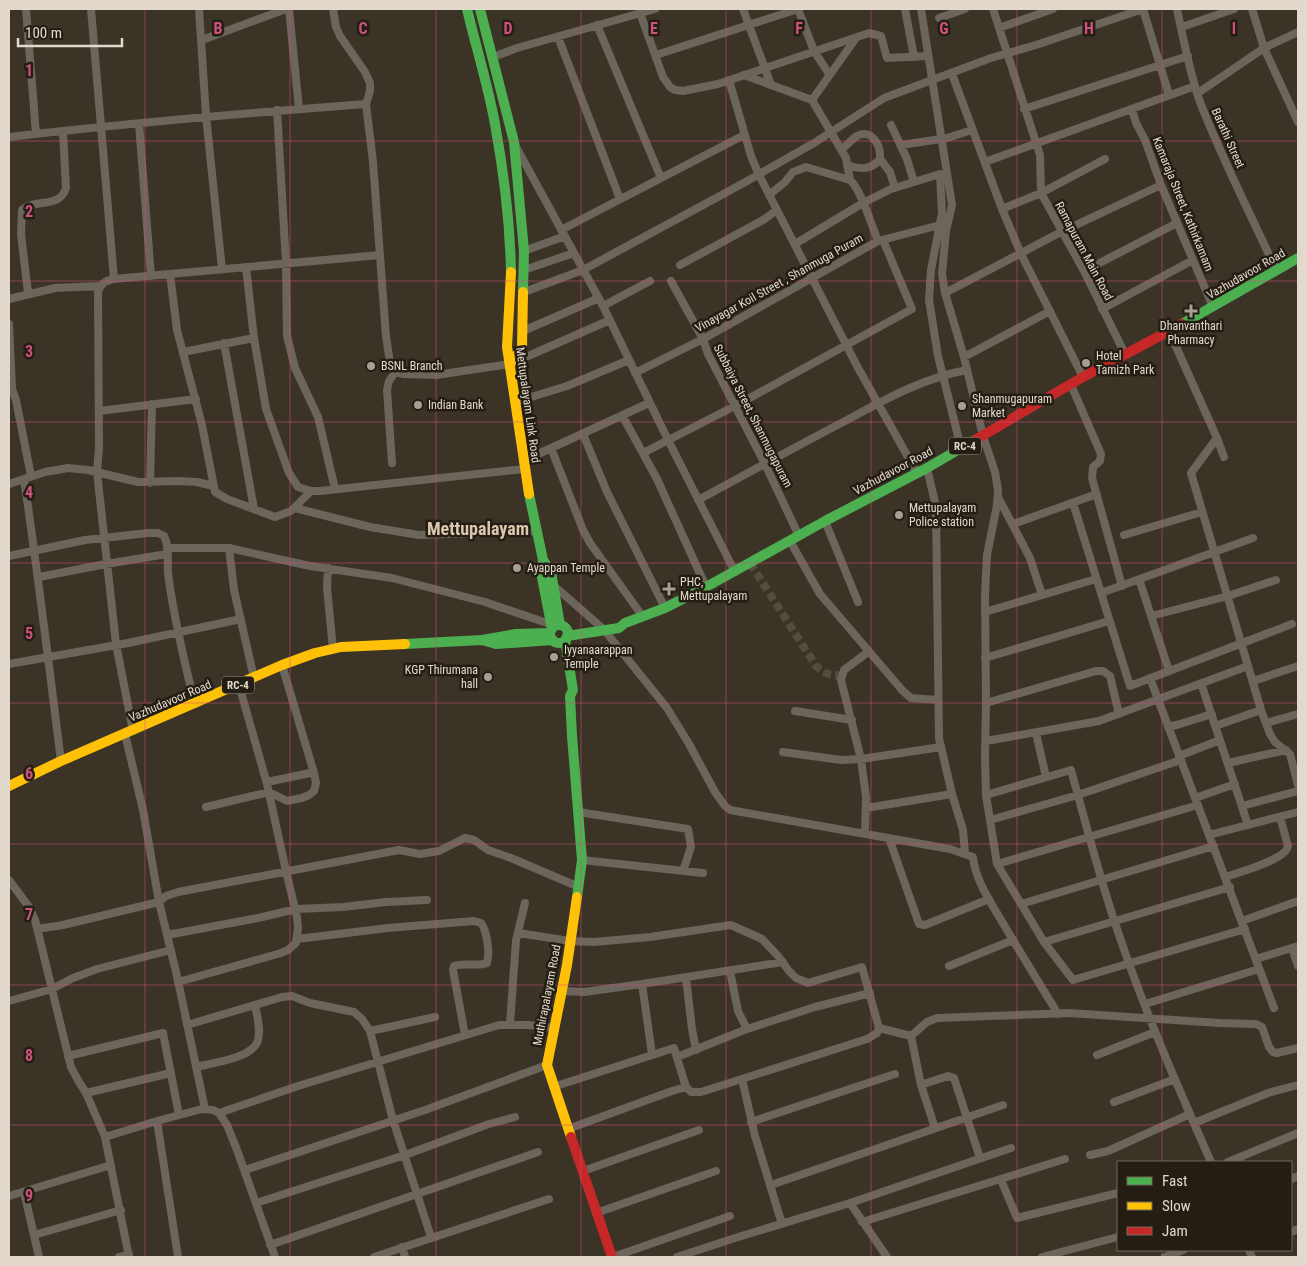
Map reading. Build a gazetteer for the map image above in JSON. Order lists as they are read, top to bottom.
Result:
{
  "streets": {
    "street": [
      "Barathi Street",
      "Kamaraja Street, Kathirkamam",
      "Ramapuram Main Road",
      "Vazhudavoor Road",
      "Vinayagar Koil Street , Shanmuga Puram",
      "Mettupalayam Link Road",
      "Subbaiya Street, Shanmugapuram",
      "RC-4",
      "Muthirapalayam Road"
    ]
  },
  "crossings": [
    ["Barathi Street", "Vazhudavoor Road"],
    ["Kamaraja Street, Kathirkamam", "Vazhudavoor Road"],
    ["Ramapuram Main Road", "Vazhudavoor Road"],
    ["Vazhudavoor Road", "Mettupalayam Link Road"],
    ["Vazhudavoor Road", "Subbaiya Street, Shanmugapuram"],
    ["Vazhudavoor Road", "Muthirapalayam Road"],
    ["Vinayagar Koil Street , Shanmuga Puram", "Subbaiya Street, Shanmugapuram"],
    ["Mettupalayam Link Road", "Muthirapalayam Road"]
  ],
  "districts": ["Mettupalayam"],
  "places": {
    "health": ["Dhanvanthari Pharmacy", "PHC, Mettupalayam"],
    "other": [
      "Hotel Tamizh Park",
      "BSNL Branch",
      "Indian Bank",
      "Shanmugapuram Market",
      "Mettupalayam Police station",
      "Ayappan Temple",
      "Iyyanaarappan Temple",
      "KGP Thirumana hall"
    ]
  },
  "legend": ["Fast", "Slow", "Jam"],
  "scale_bar": "100 m",
  "grid": {
    "columns": [
      "B",
      "C",
      "D",
      "E",
      "F",
      "G",
      "H",
      "I"
    ],
    "rows": [
      "1",
      "2",
      "3",
      "4",
      "5",
      "6",
      "7",
      "8",
      "9"
    ]
  }
}
